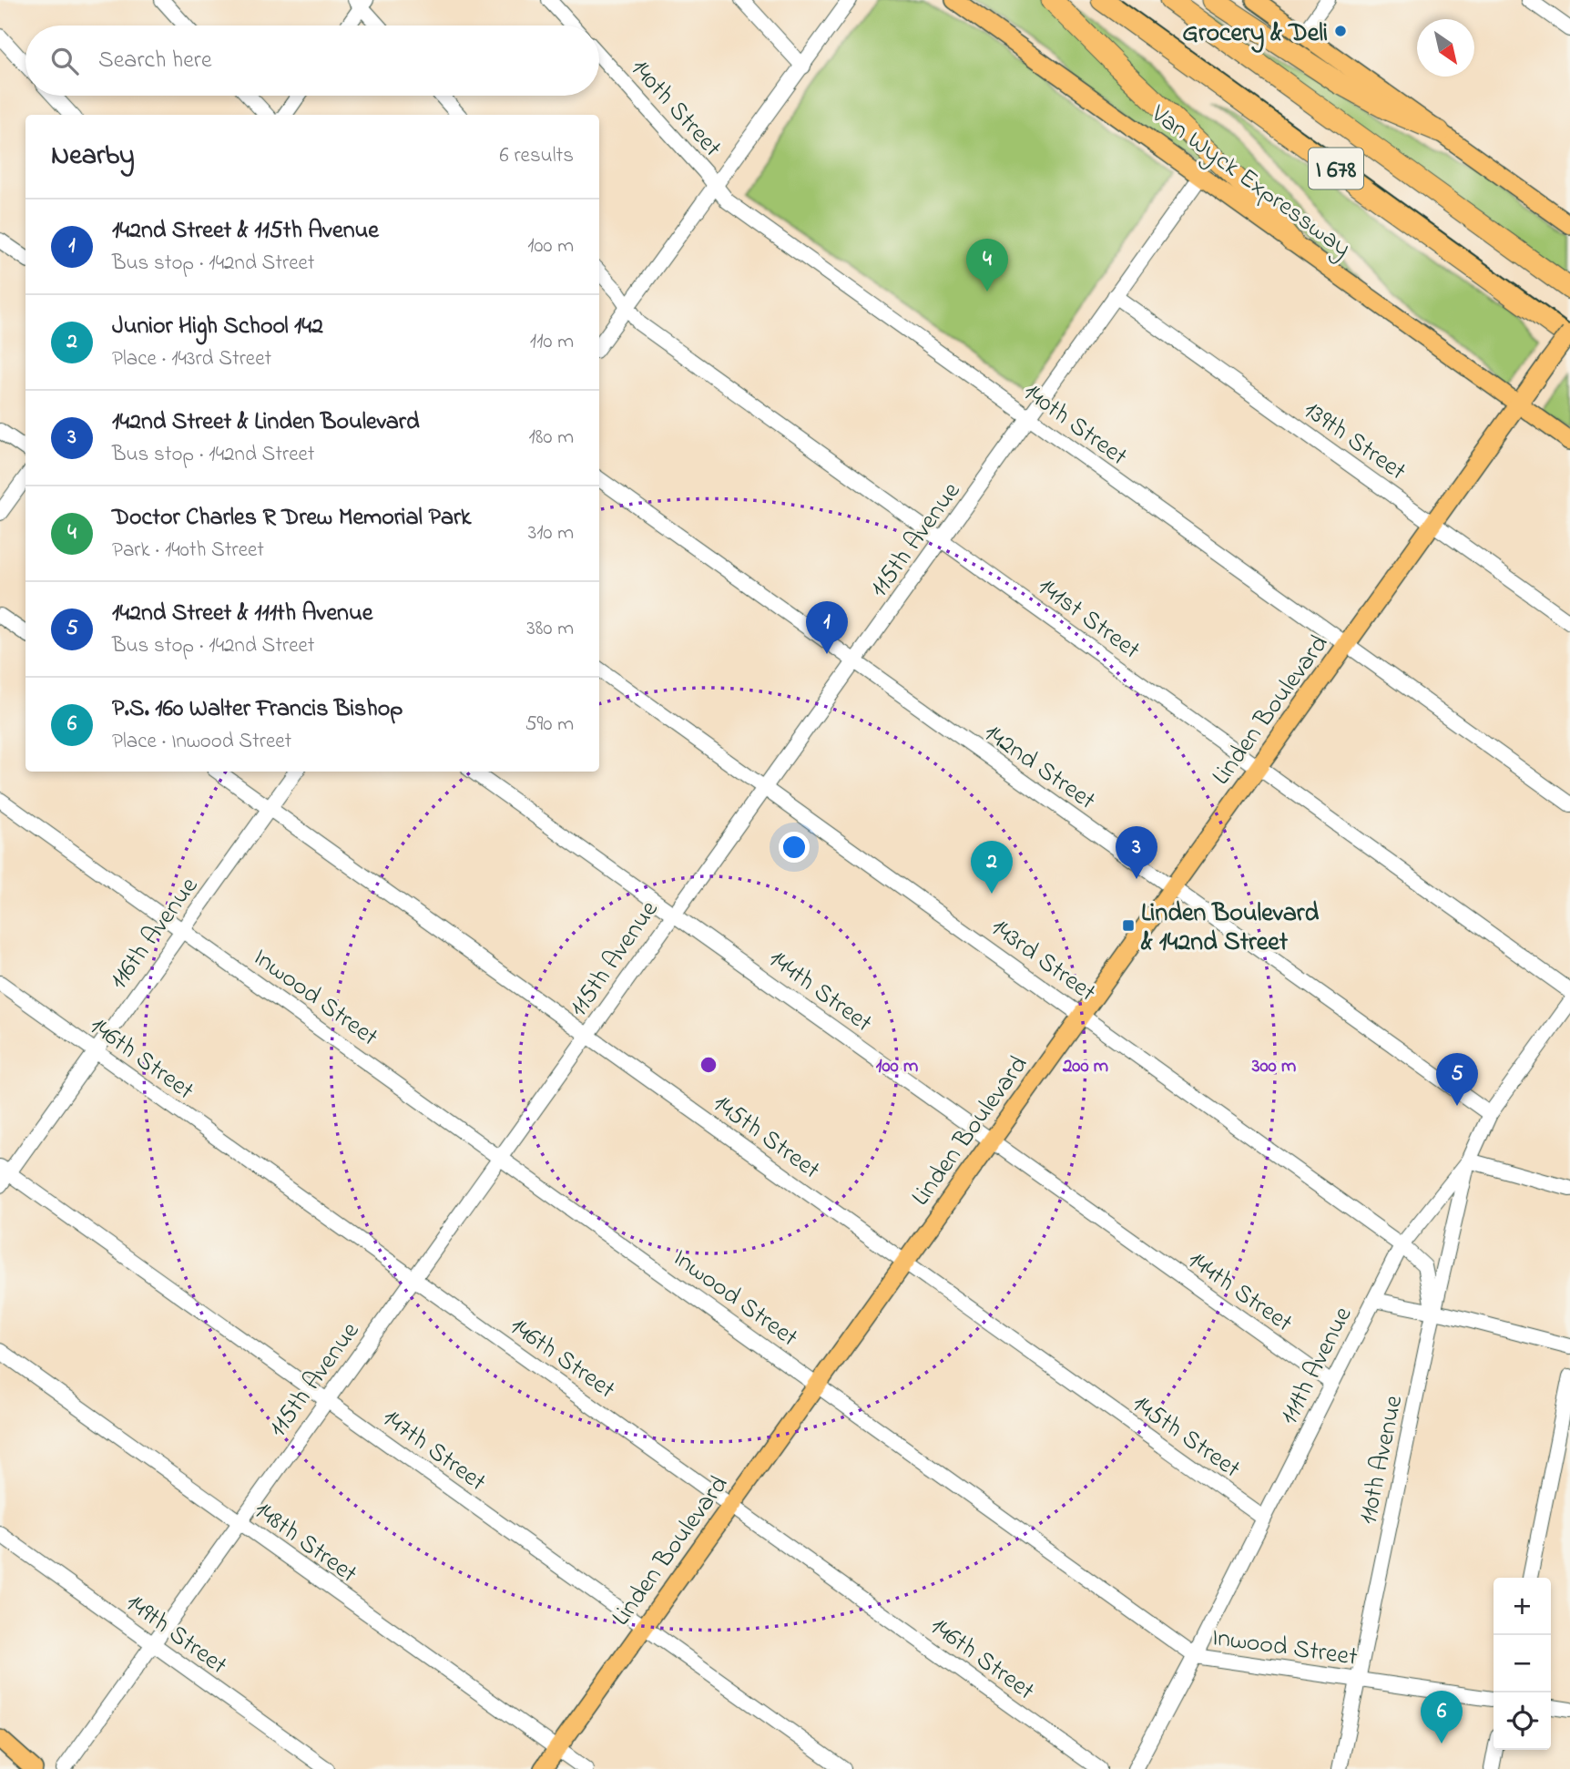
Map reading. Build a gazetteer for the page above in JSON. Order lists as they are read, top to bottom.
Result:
{
  "streets": {
    "highway": ["I 678"],
    "main road": ["Van Wyck Expressway", "Linden Boulevard"],
    "street": [
      "140th Street",
      "139th Street",
      "115th Avenue",
      "141st Street",
      "142nd Street",
      "116th Avenue",
      "143rd Street",
      "144th Street",
      "Inwood Street",
      "146th Street",
      "145th Street",
      "111th Avenue",
      "147th Street",
      "110th Avenue",
      "148th Street",
      "149th Street"
    ]
  },
  "crossings": [
    ["140th Street", "115th Avenue"],
    ["140th Street", "Linden Boulevard"],
    ["I 678", "Linden Boulevard"],
    ["Van Wyck Expressway", "115th Avenue"],
    ["Van Wyck Expressway", "Linden Boulevard"],
    ["139th Street", "115th Avenue"],
    ["139th Street", "Linden Boulevard"],
    ["115th Avenue", "141st Street"],
    ["115th Avenue", "142nd Street"],
    ["115th Avenue", "143rd Street"],
    ["115th Avenue", "144th Street"],
    ["115th Avenue", "Inwood Street"],
    ["115th Avenue", "146th Street"],
    ["115th Avenue", "145th Street"],
    ["115th Avenue", "147th Street"],
    ["115th Avenue", "148th Street"],
    ["115th Avenue", "149th Street"],
    ["141st Street", "Linden Boulevard"],
    ["Linden Boulevard", "142nd Street"],
    ["Linden Boulevard", "143rd Street"],
    ["Linden Boulevard", "144th Street"],
    ["Linden Boulevard", "Inwood Street"],
    ["Linden Boulevard", "146th Street"],
    ["Linden Boulevard", "145th Street"],
    ["Linden Boulevard", "147th Street"],
    ["Linden Boulevard", "148th Street"],
    ["142nd Street", "111th Avenue"],
    ["116th Avenue", "Inwood Street"],
    ["116th Avenue", "146th Street"],
    ["116th Avenue", "145th Street"],
    ["116th Avenue", "147th Street"],
    ["143rd Street", "111th Avenue"],
    ["143rd Street", "110th Avenue"],
    ["144th Street", "111th Avenue"],
    ["Inwood Street", "111th Avenue"],
    ["Inwood Street", "110th Avenue"],
    ["145th Street", "111th Avenue"],
    ["111th Avenue", "110th Avenue"]
  ],
  "places": {
    "other": ["Grocery & Deli"],
    "transit": ["Linden Boulevard & 142nd Street"]
  },
  "north": "bottom right",
  "page": {
    "search": "Search here",
    "heading": ["Nearby", "6 results"],
    "list": [
      {
        "mark": "1",
        "name": "142nd Street & 115th Avenue",
        "note": "Bus stop · 142nd Street",
        "value": "100 m"
      },
      {
        "mark": "2",
        "name": "Junior High School 142",
        "note": "Place · 143rd Street",
        "value": "110 m"
      },
      {
        "mark": "3",
        "name": "142nd Street & Linden Boulevard",
        "note": "Bus stop · 142nd Street",
        "value": "180 m"
      },
      {
        "mark": "4",
        "name": "Doctor Charles R Drew Memorial Park",
        "note": "Park · 140th Street",
        "value": "310 m"
      },
      {
        "mark": "5",
        "name": "142nd Street & 111th Avenue",
        "note": "Bus stop · 142nd Street",
        "value": "380 m"
      },
      {
        "mark": "6",
        "name": "P.S. 160 Walter Francis Bishop",
        "note": "Place · Inwood Street",
        "value": "590 m"
      }
    ],
    "pins": [
      "4",
      "1",
      "3",
      "2",
      "5",
      "6"
    ],
    "map_buttons": ["+", "−"]
  },
  "rings": ["100 m", "200 m", "300 m"]
}
